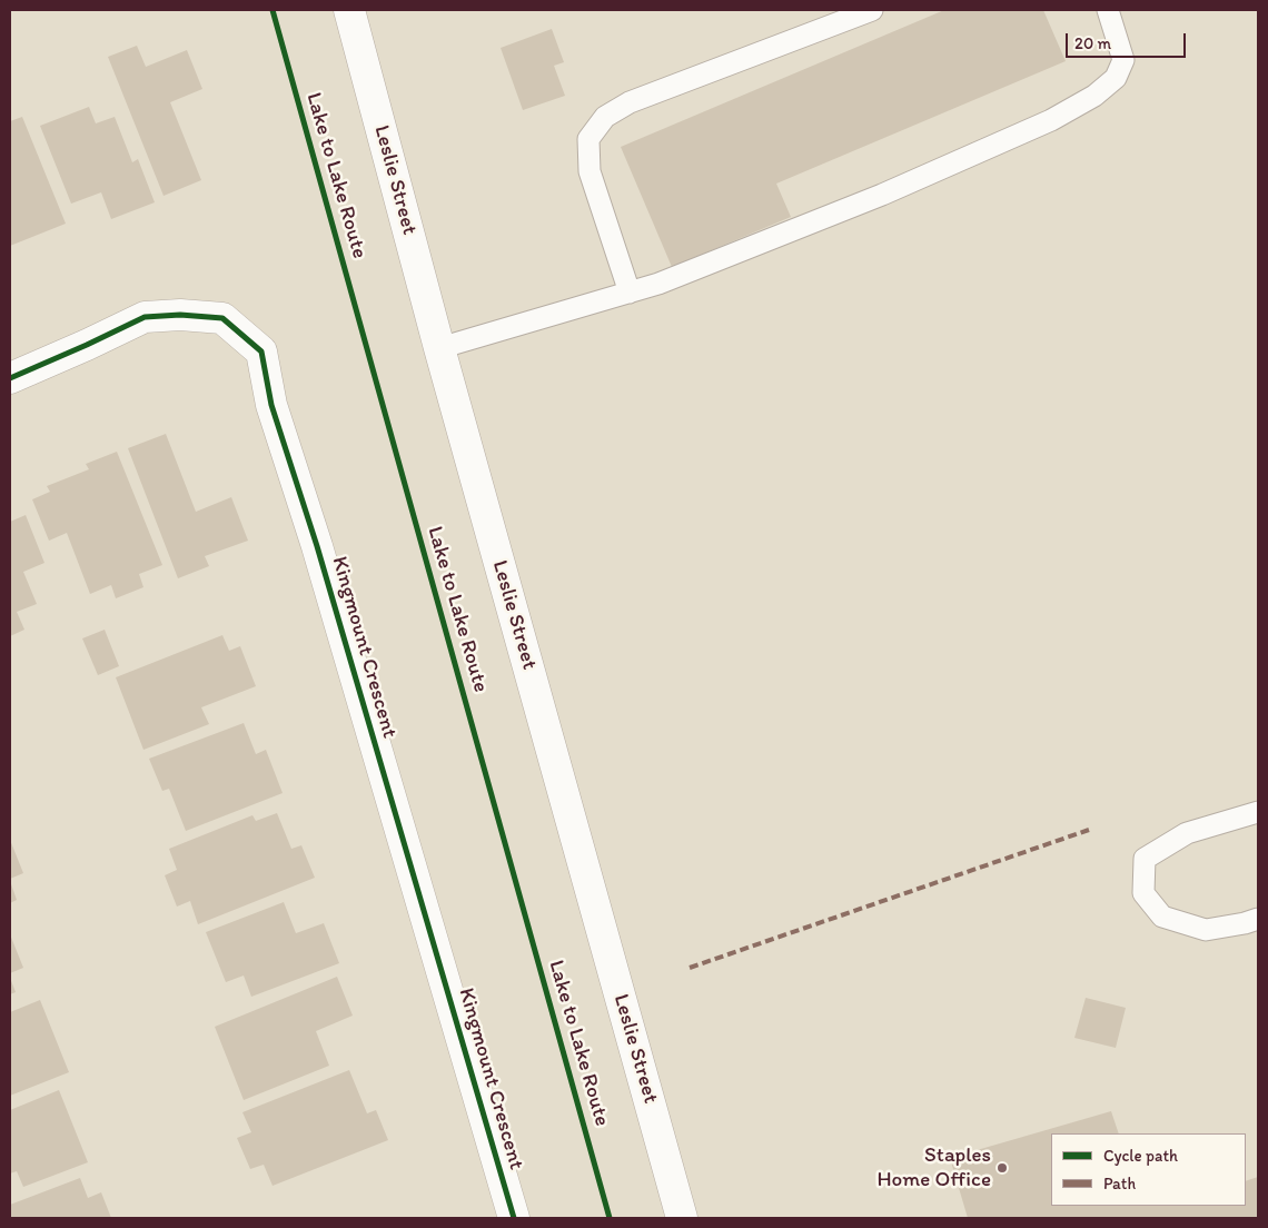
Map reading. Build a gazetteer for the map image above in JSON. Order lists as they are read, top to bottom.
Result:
{
  "streets": {
    "main road": ["Leslie Street", "Kingmount Crescent"],
    "cycle path": ["Lake to Lake Route"]
  },
  "places": ["Staples Home Office"],
  "legend": ["Cycle path", "Path"],
  "scale_bar": "20 m"
}
